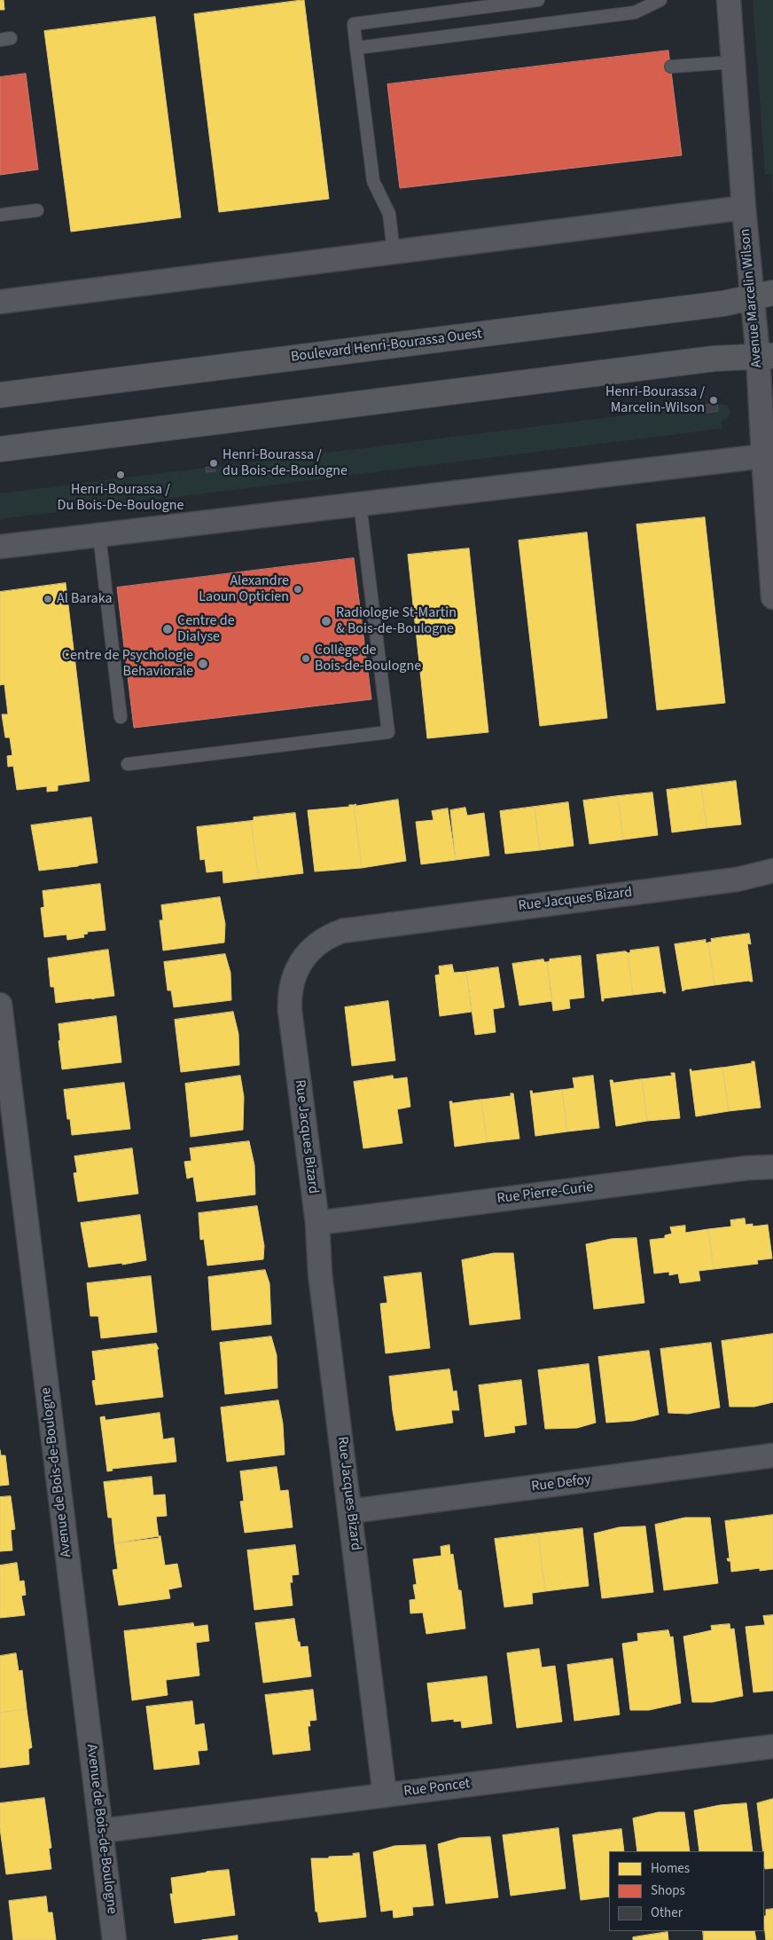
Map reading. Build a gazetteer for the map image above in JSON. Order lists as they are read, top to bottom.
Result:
{
  "streets": {
    "main road": ["Boulevard Henri-Bourassa Ouest"],
    "street": [
      "Avenue Marcelin Wilson",
      "Rue Jacques Bizard",
      "Rue Pierre-Curie",
      "Avenue de Bois-de-Boulogne",
      "Rue Defoy",
      "Rue Poncet"
    ]
  },
  "crossings": [
    ["Avenue Marcelin Wilson", "Boulevard Henri-Bourassa Ouest"],
    ["Rue Jacques Bizard", "Rue Pierre-Curie"],
    ["Rue Jacques Bizard", "Rue Defoy"],
    ["Rue Jacques Bizard", "Rue Poncet"],
    ["Avenue de Bois-de-Boulogne", "Rue Poncet"]
  ],
  "places": [
    "Henri-Bourassa / Marcelin-Wilson",
    "Henri-Bourassa / du Bois-de-Boulogne",
    "Henri-Bourassa / Du Bois-De-Boulogne",
    "Alexandre Laoun Opticien",
    "Al Baraka",
    "Radiologie St-Martin & Bois-de-Boulogne",
    "Centre de Dialyse",
    "Collège de Bois-de-Boulogne",
    "Centre de Psychologie Behaviorale"
  ],
  "legend": ["Homes", "Shops", "Other"]
}
